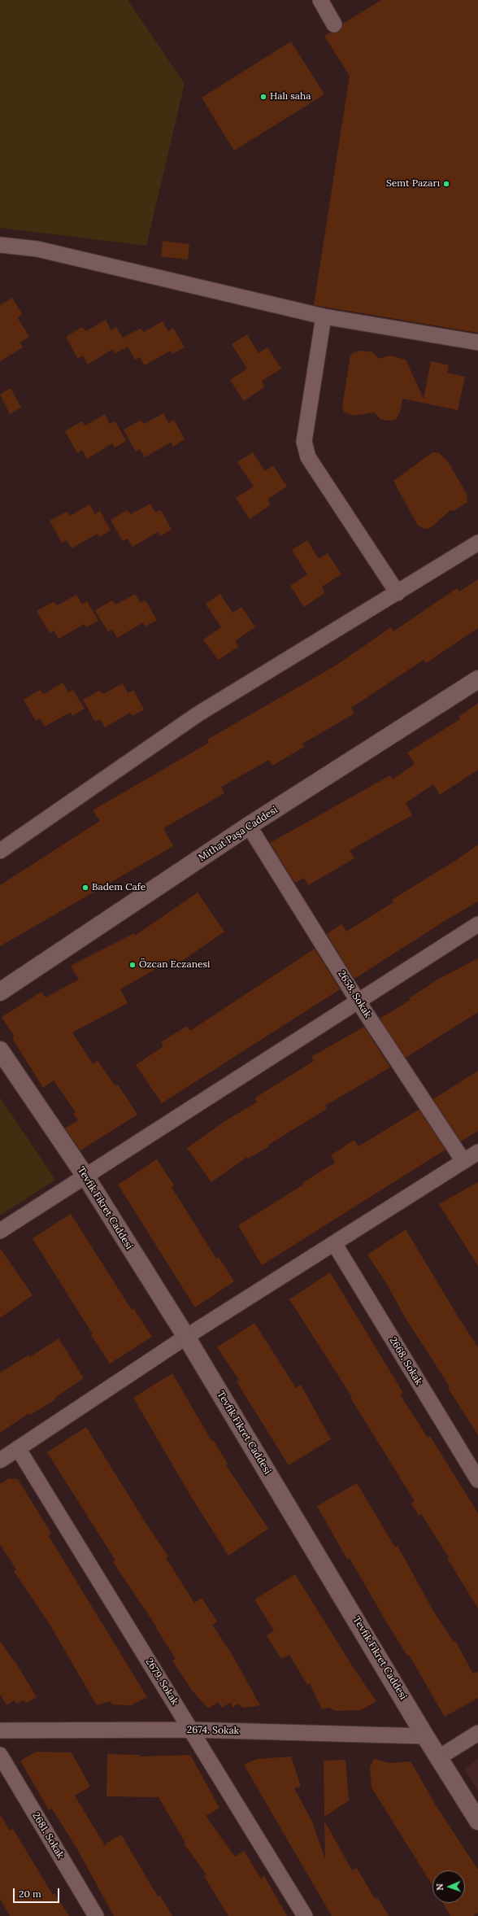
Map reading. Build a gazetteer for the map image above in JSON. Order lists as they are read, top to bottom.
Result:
{
  "streets": {
    "street": [
      "Mithat Paşa Caddesi",
      "2658. Sokak",
      "Tevfik Fikret Caddesi",
      "2668. Sokak",
      "2679. Sokak",
      "2674. Sokak",
      "2681. Sokak"
    ]
  },
  "crossings": [
    ["Mithat Paşa Caddesi", "2658. Sokak"],
    ["Tevfik Fikret Caddesi", "2674. Sokak"],
    ["2679. Sokak", "2674. Sokak"]
  ],
  "places": [
    "Halı saha",
    "Semt Pazarı",
    "Badem Cafe",
    "Özcan Eczanesi"
  ],
  "scale_bar": "20 m",
  "north": "left"
}
